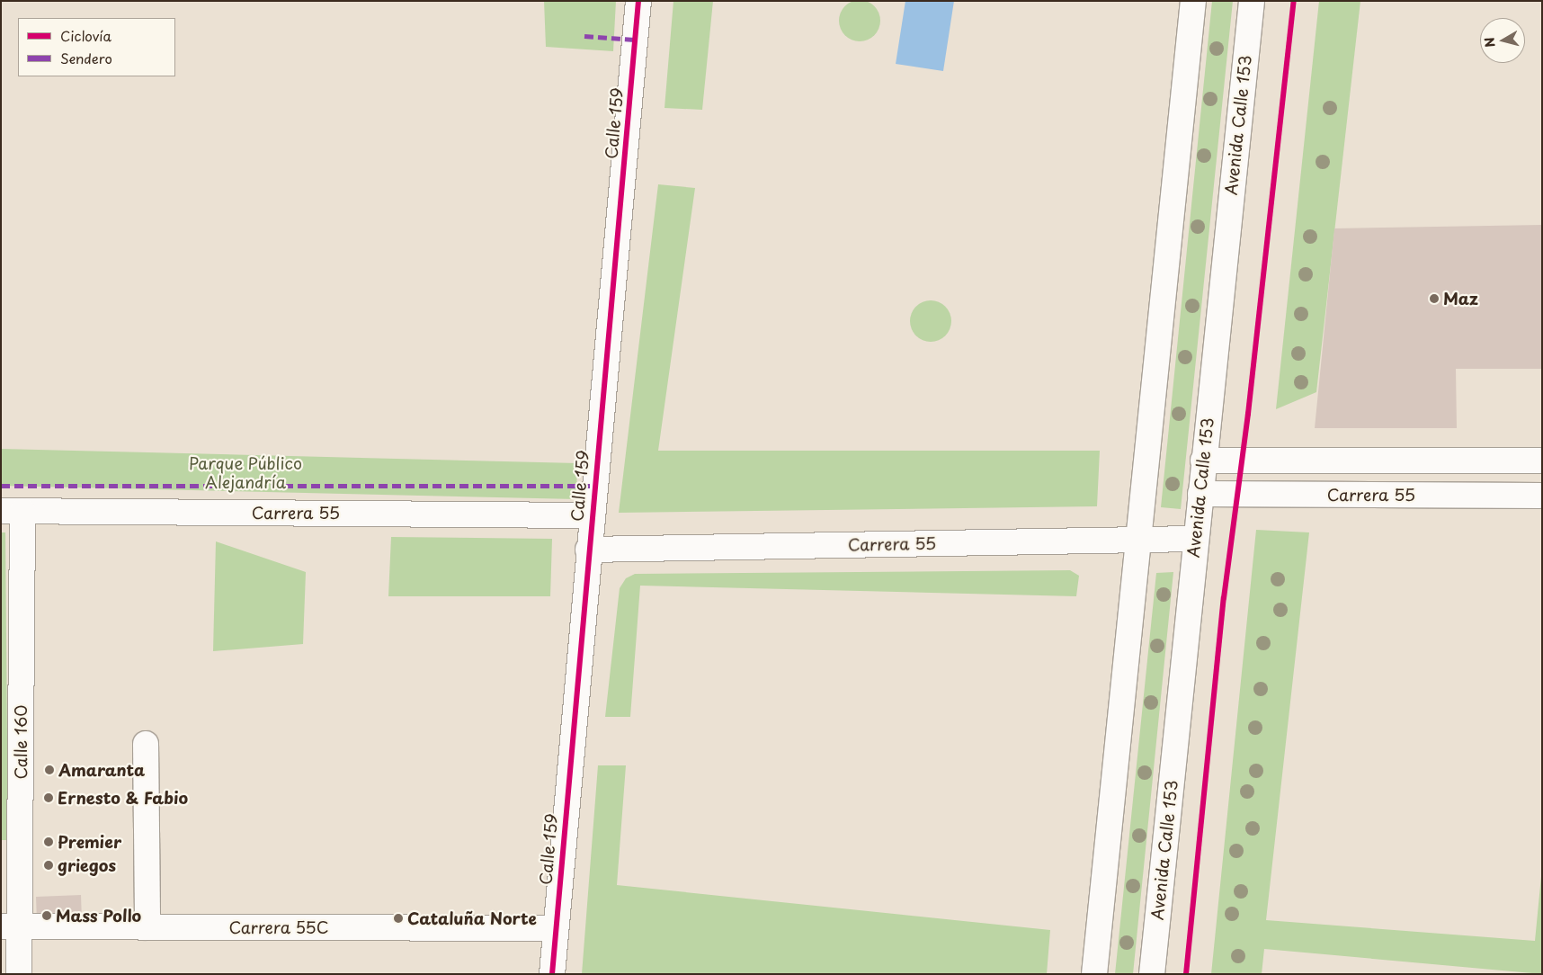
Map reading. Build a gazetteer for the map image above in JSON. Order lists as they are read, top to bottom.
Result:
{
  "streets": {
    "street": [
      "Calle 159",
      "Avenida Calle 153",
      "Carrera 55",
      "Calle 160",
      "Carrera 55C"
    ]
  },
  "crossings": [
    ["Calle 159", "Carrera 55"],
    ["Calle 159", "Carrera 55C"],
    ["Avenida Calle 153", "Carrera 55"],
    ["Carrera 55", "Calle 160"],
    ["Calle 160", "Carrera 55C"]
  ],
  "parks": ["Parque Público Alejandría"],
  "places": [
    "Maz",
    "Amaranta",
    "Ernesto & Fabio",
    "Premier",
    "griegos",
    "Mass Pollo",
    "Cataluña Norte"
  ],
  "legend": ["Ciclovía", "Sendero"],
  "north": "left"
}
